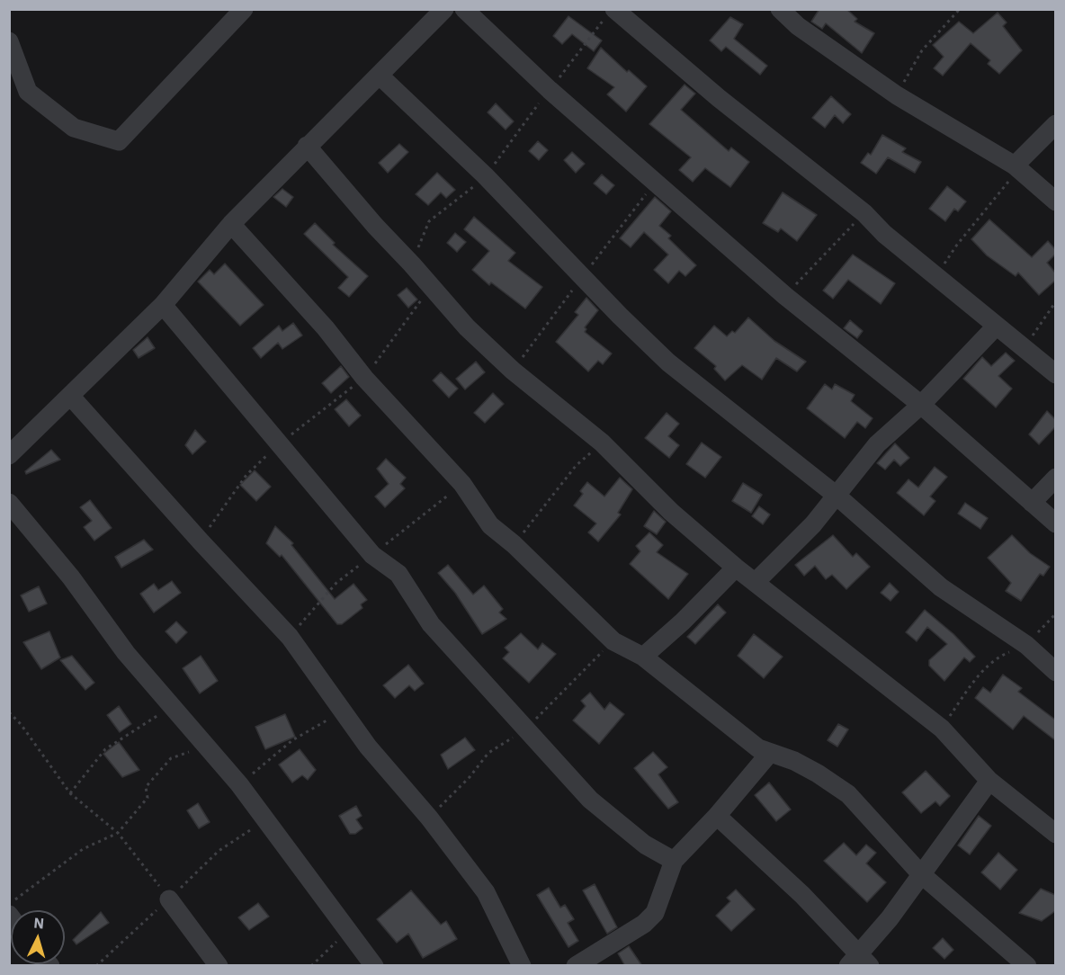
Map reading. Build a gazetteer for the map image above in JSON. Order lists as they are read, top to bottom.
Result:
{
  "north": "top"
}
